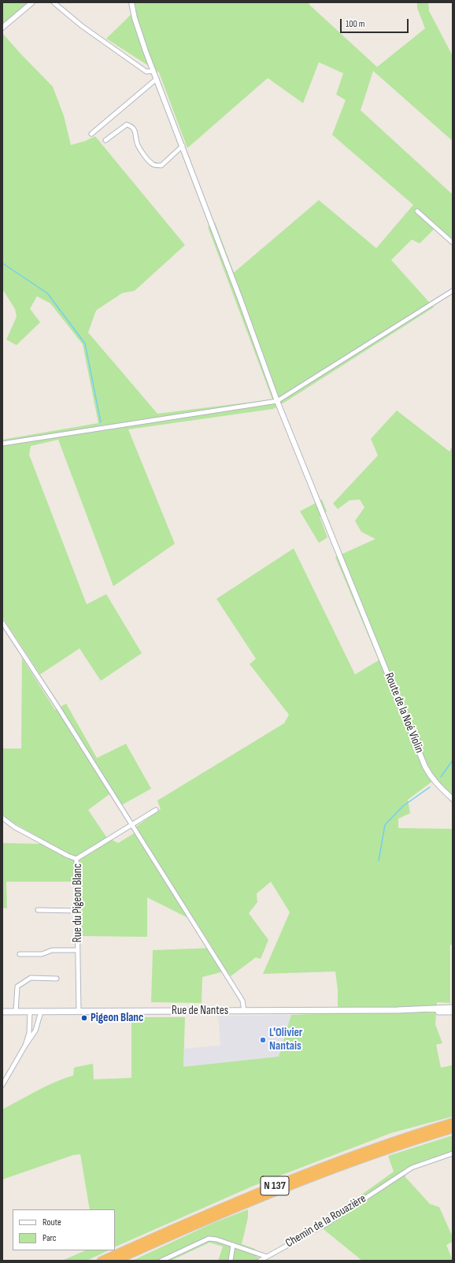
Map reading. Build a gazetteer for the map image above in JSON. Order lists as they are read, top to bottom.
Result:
{
  "streets": {
    "highway": ["N 137"],
    "main road": ["Rue de Nantes"],
    "street": ["Route de la Noé Violin", "Rue du Pigeon Blanc", "Chemin de la Rouazière"]
  },
  "crossings": [
    ["Rue du Pigeon Blanc", "Rue de Nantes"]
  ],
  "places": ["Pigeon Blanc", "L'Olivier Nantais"],
  "legend": ["Route", "Parc"],
  "scale_bar": "100 m"
}
